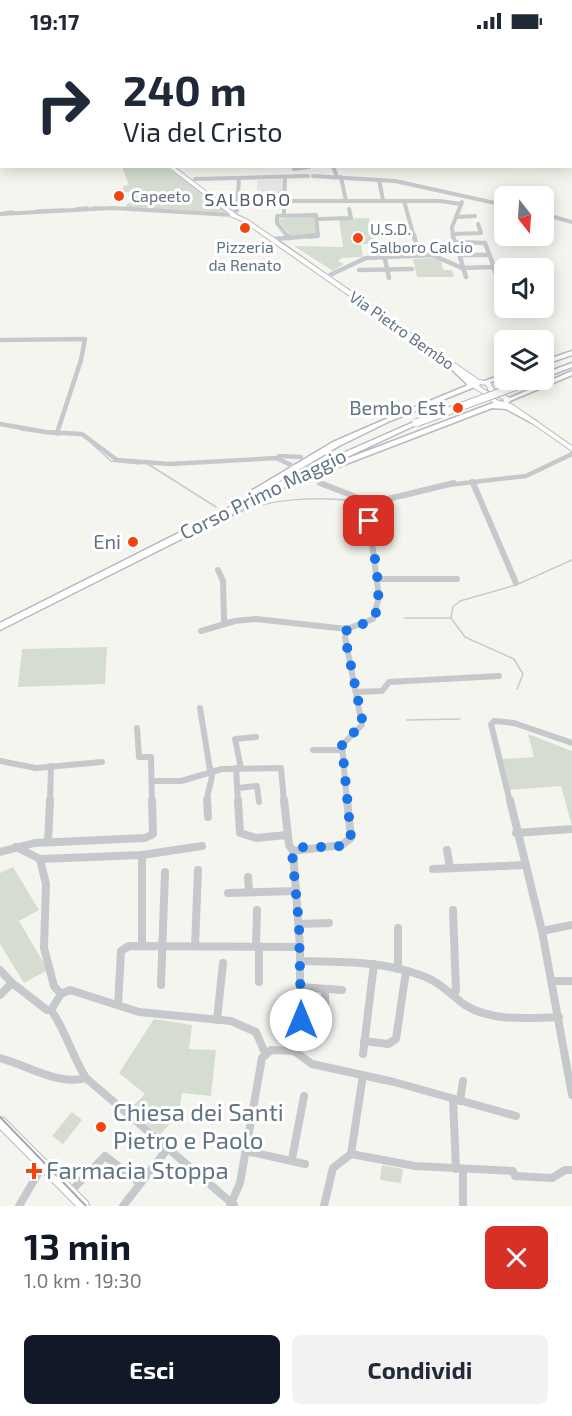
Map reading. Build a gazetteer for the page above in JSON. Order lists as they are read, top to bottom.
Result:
{
  "streets": {
    "highway": ["Corso Primo Maggio"],
    "main road": ["Via Pietro Bembo"]
  },
  "districts": ["SALBORO"],
  "places": {
    "other": [
      "Capeeto",
      "Pizzeria da Renato",
      "U.S.D. Salboro Calcio",
      "Bembo Est",
      "Eni",
      "Chiesa dei Santi Pietro e Paolo"
    ],
    "health": ["Farmacia Stoppa"]
  },
  "north": "bottom",
  "page": {
    "status": "19:17",
    "turn": ["240 m", "Via del Cristo"],
    "heading": ["13 min", "1.0 km · 19:30"],
    "buttons": ["Esci", "Condividi"]
  }
}
